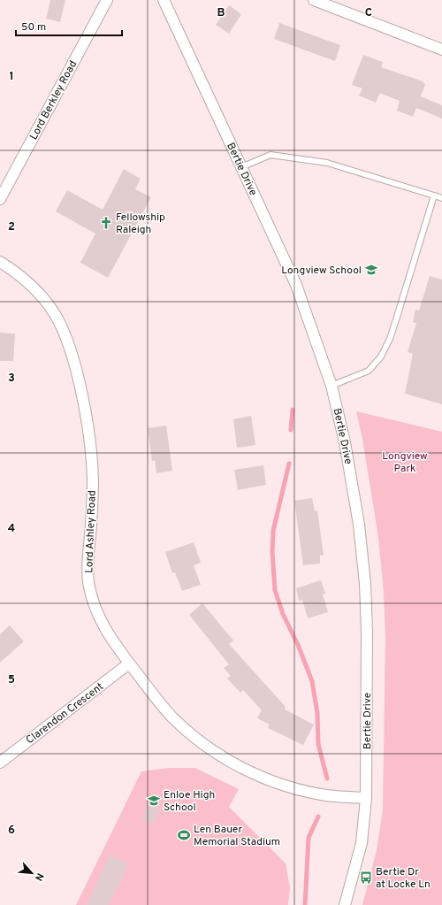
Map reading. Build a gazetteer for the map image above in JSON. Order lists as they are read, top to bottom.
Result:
{
  "streets": {
    "street": [
      "Lord Berkley Road",
      "Bertie Drive",
      "Lord Ashley Road",
      "Clarendon Crescent"
    ]
  },
  "crossings": [
    ["Bertie Drive", "Lord Ashley Road"],
    ["Lord Ashley Road", "Clarendon Crescent"]
  ],
  "parks": ["Longview Park"],
  "places": {
    "church": ["Fellowship Raleigh"],
    "school or university": ["Longview School", "Enloe High School"],
    "sports": ["Len Bauer Memorial Stadium"],
    "bus stop": ["Bertie Dr at Locke Ln"]
  },
  "scale_bar": "50 m",
  "north": "bottom right",
  "grid": {
    "columns": ["B", "C"],
    "rows": [
      "1",
      "2",
      "3",
      "4",
      "5",
      "6"
    ]
  }
}
